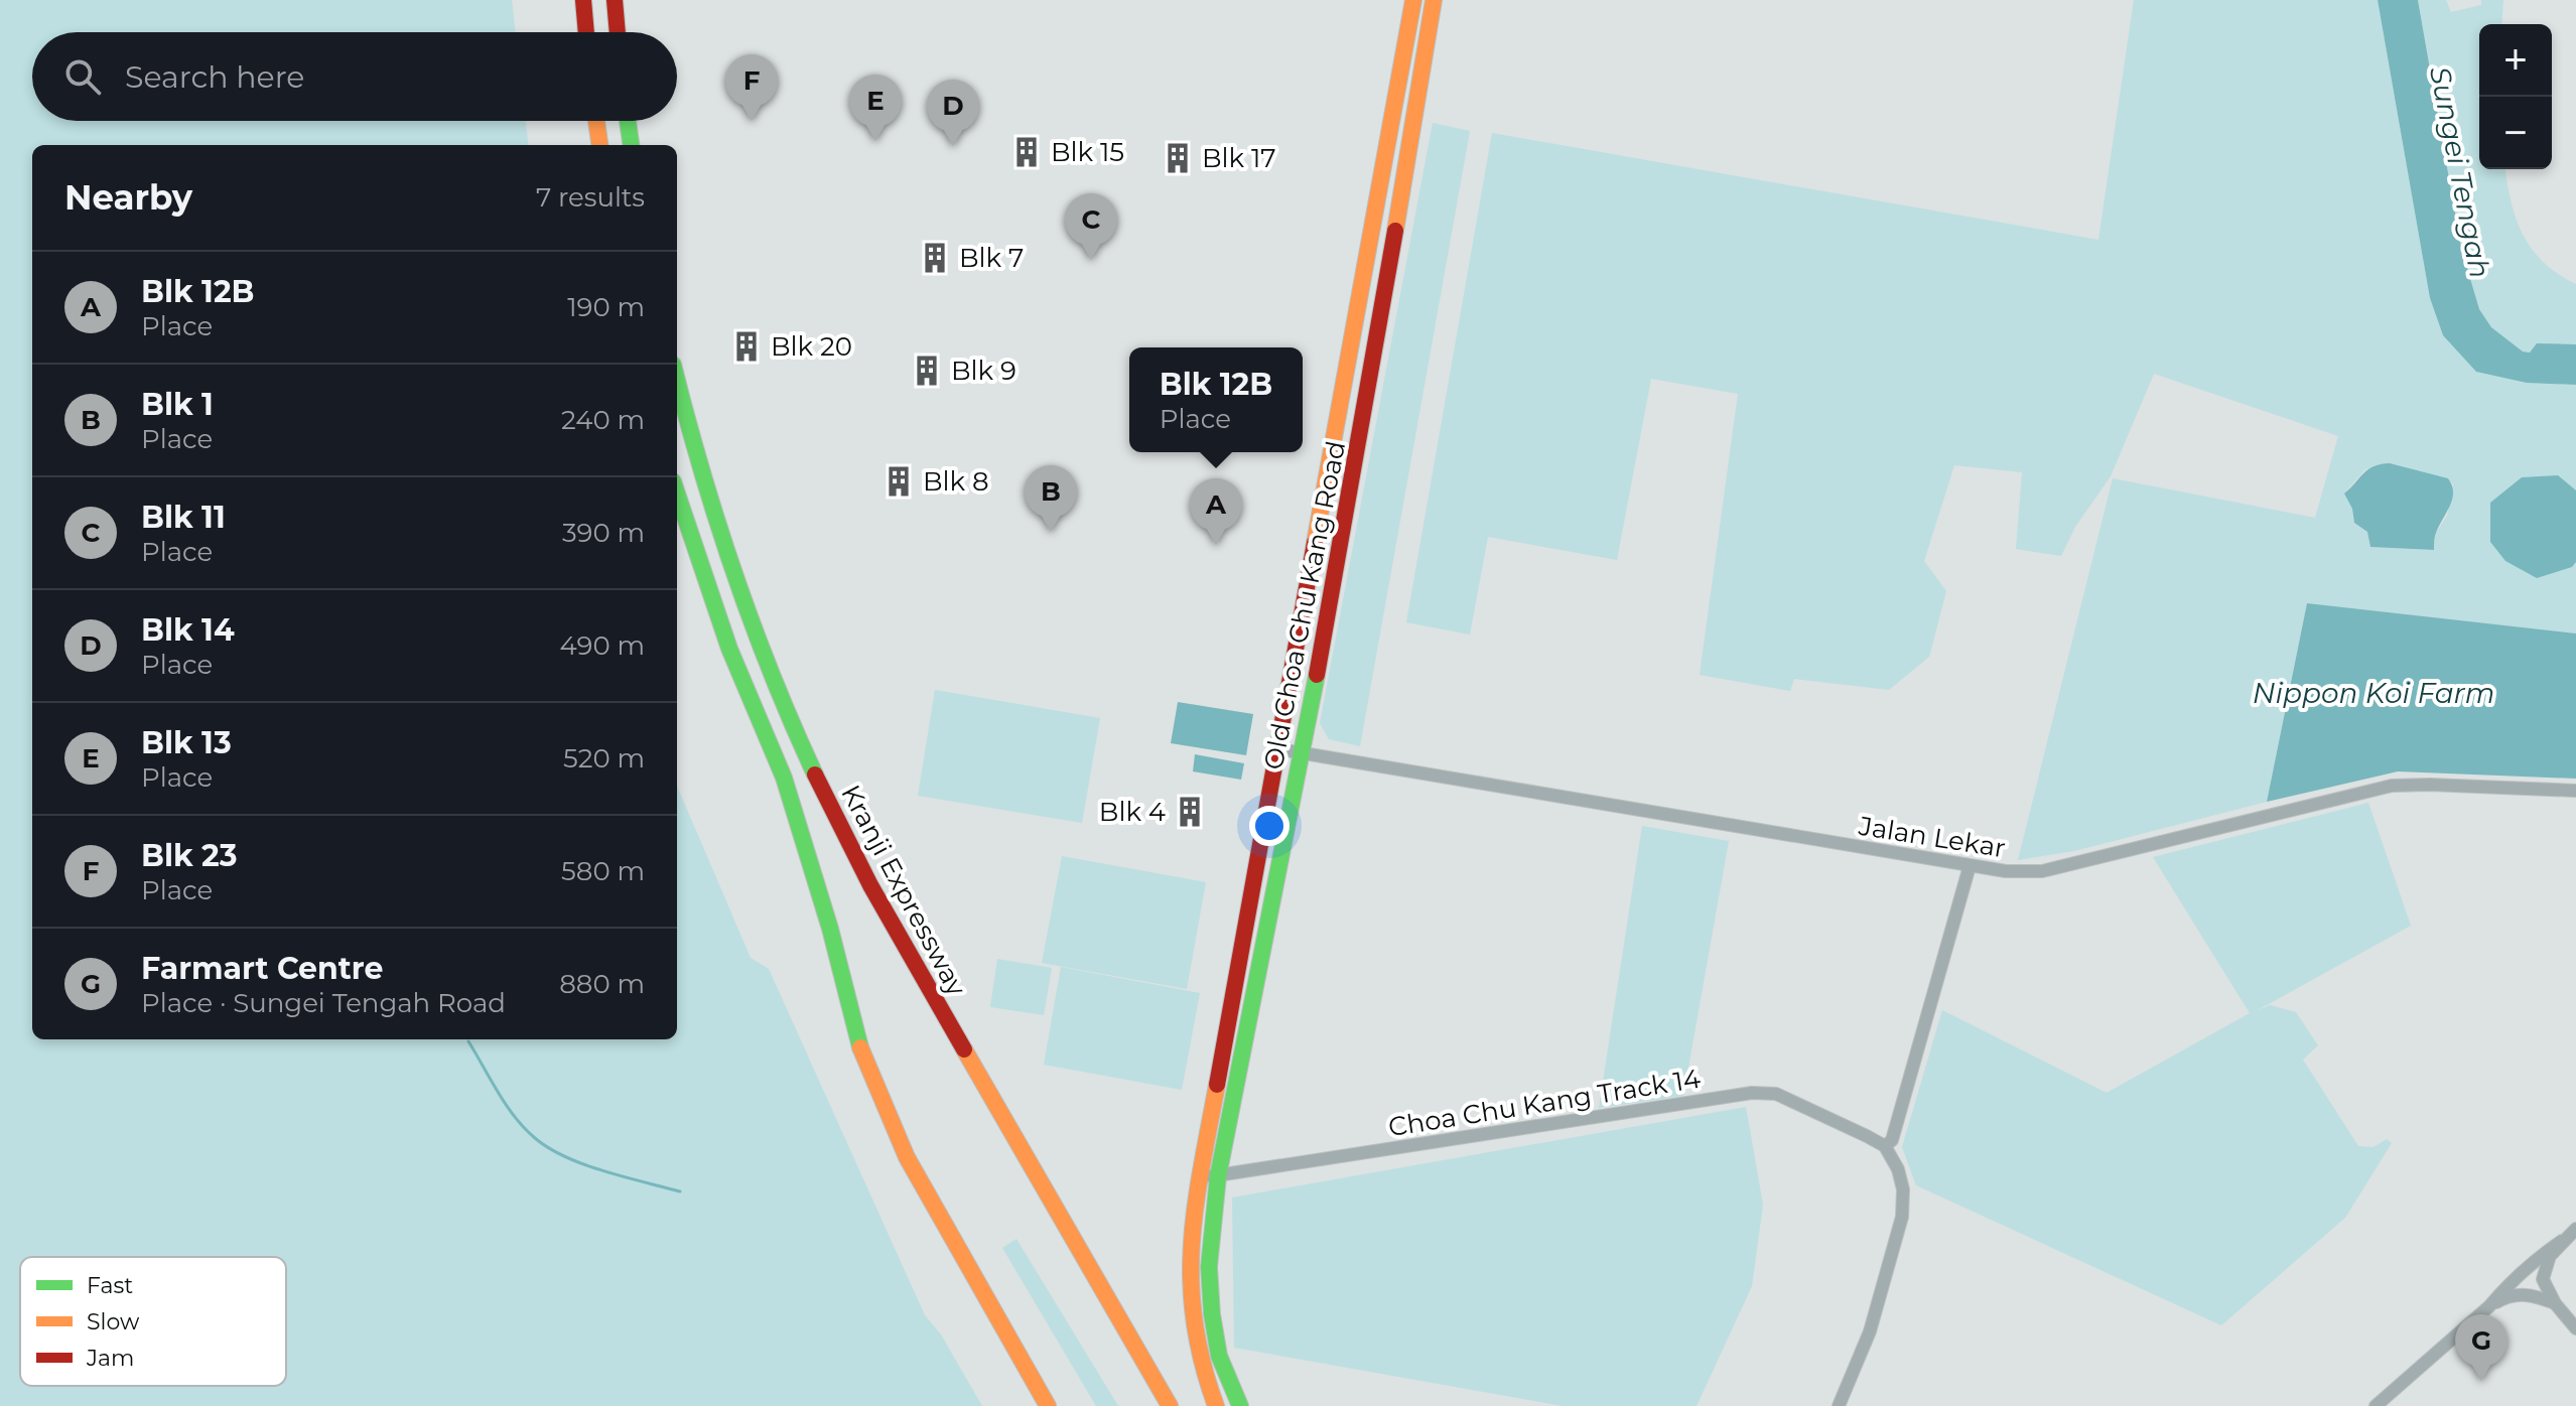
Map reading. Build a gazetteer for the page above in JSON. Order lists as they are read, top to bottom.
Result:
{
  "streets": {
    "main road": ["Old Choa Chu Kang Road", "Kranji Expressway"],
    "street": ["Jalan Lekar", "Choa Chu Kang Track 14"]
  },
  "crossings": [
    ["Old Choa Chu Kang Road", "Jalan Lekar"],
    ["Old Choa Chu Kang Road", "Choa Chu Kang Track 14"]
  ],
  "water": ["Sungei Tengah", "Nippon Koi Farm"],
  "places": {
    "building": [
      "Blk 15",
      "Blk 17",
      "Blk 7",
      "Blk 20",
      "Blk 9",
      "Blk 8",
      "Blk 4"
    ]
  },
  "legend": ["Fast", "Slow", "Jam"],
  "page": {
    "map_buttons": ["+", "−"],
    "search": "Search here",
    "pins": [
      "F",
      "E",
      "D",
      "C",
      "B",
      "A",
      "G"
    ],
    "heading": ["Nearby", "7 results"],
    "list": [
      {
        "mark": "A",
        "name": "Blk 12B",
        "note": "Place",
        "value": "190 m"
      },
      {
        "mark": "B",
        "name": "Blk 1",
        "note": "Place",
        "value": "240 m"
      },
      {
        "mark": "C",
        "name": "Blk 11",
        "note": "Place",
        "value": "390 m"
      },
      {
        "mark": "D",
        "name": "Blk 14",
        "note": "Place",
        "value": "490 m"
      },
      {
        "mark": "E",
        "name": "Blk 13",
        "note": "Place",
        "value": "520 m"
      },
      {
        "mark": "F",
        "name": "Blk 23",
        "note": "Place",
        "value": "580 m"
      },
      {
        "mark": "G",
        "name": "Farmart Centre",
        "note": "Place · Sungei Tengah Road",
        "value": "880 m"
      }
    ],
    "popup": ["Blk 12B", "Place"]
  }
}
